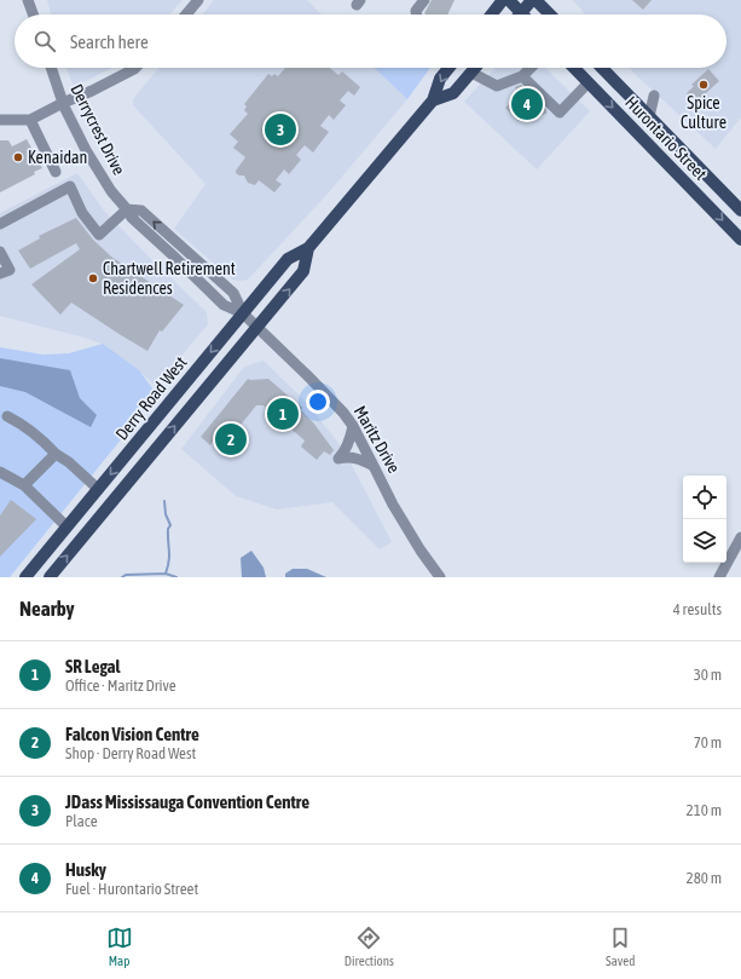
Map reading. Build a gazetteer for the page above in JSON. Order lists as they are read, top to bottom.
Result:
{
  "streets": {
    "main road": ["Hurontario Street", "Derry Road West"],
    "street": ["Derrycrest Drive", "Maritz Drive"]
  },
  "crossings": [
    ["Derrycrest Drive", "Derry Road West"],
    ["Derrycrest Drive", "Maritz Drive"],
    ["Derry Road West", "Maritz Drive"]
  ],
  "places": ["Spice Culture", "Kenaidan", "Chartwell Retirement Residences"],
  "page": {
    "search": "Search here",
    "pins": [
      "4",
      "3",
      "1",
      "2"
    ],
    "heading": ["Nearby", "4 results"],
    "list": [
      {
        "mark": "1",
        "name": "SR Legal",
        "note": "Office · Maritz Drive",
        "value": "30 m"
      },
      {
        "mark": "2",
        "name": "Falcon Vision Centre",
        "note": "Shop · Derry Road West",
        "value": "70 m"
      },
      {
        "mark": "3",
        "name": "JDass Mississauga Convention Centre",
        "note": "Place",
        "value": "210 m"
      },
      {
        "mark": "4",
        "name": "Husky",
        "note": "Fuel · Hurontario Street",
        "value": "280 m"
      }
    ],
    "nav": ["Map", "Directions", "Saved"]
  }
}
